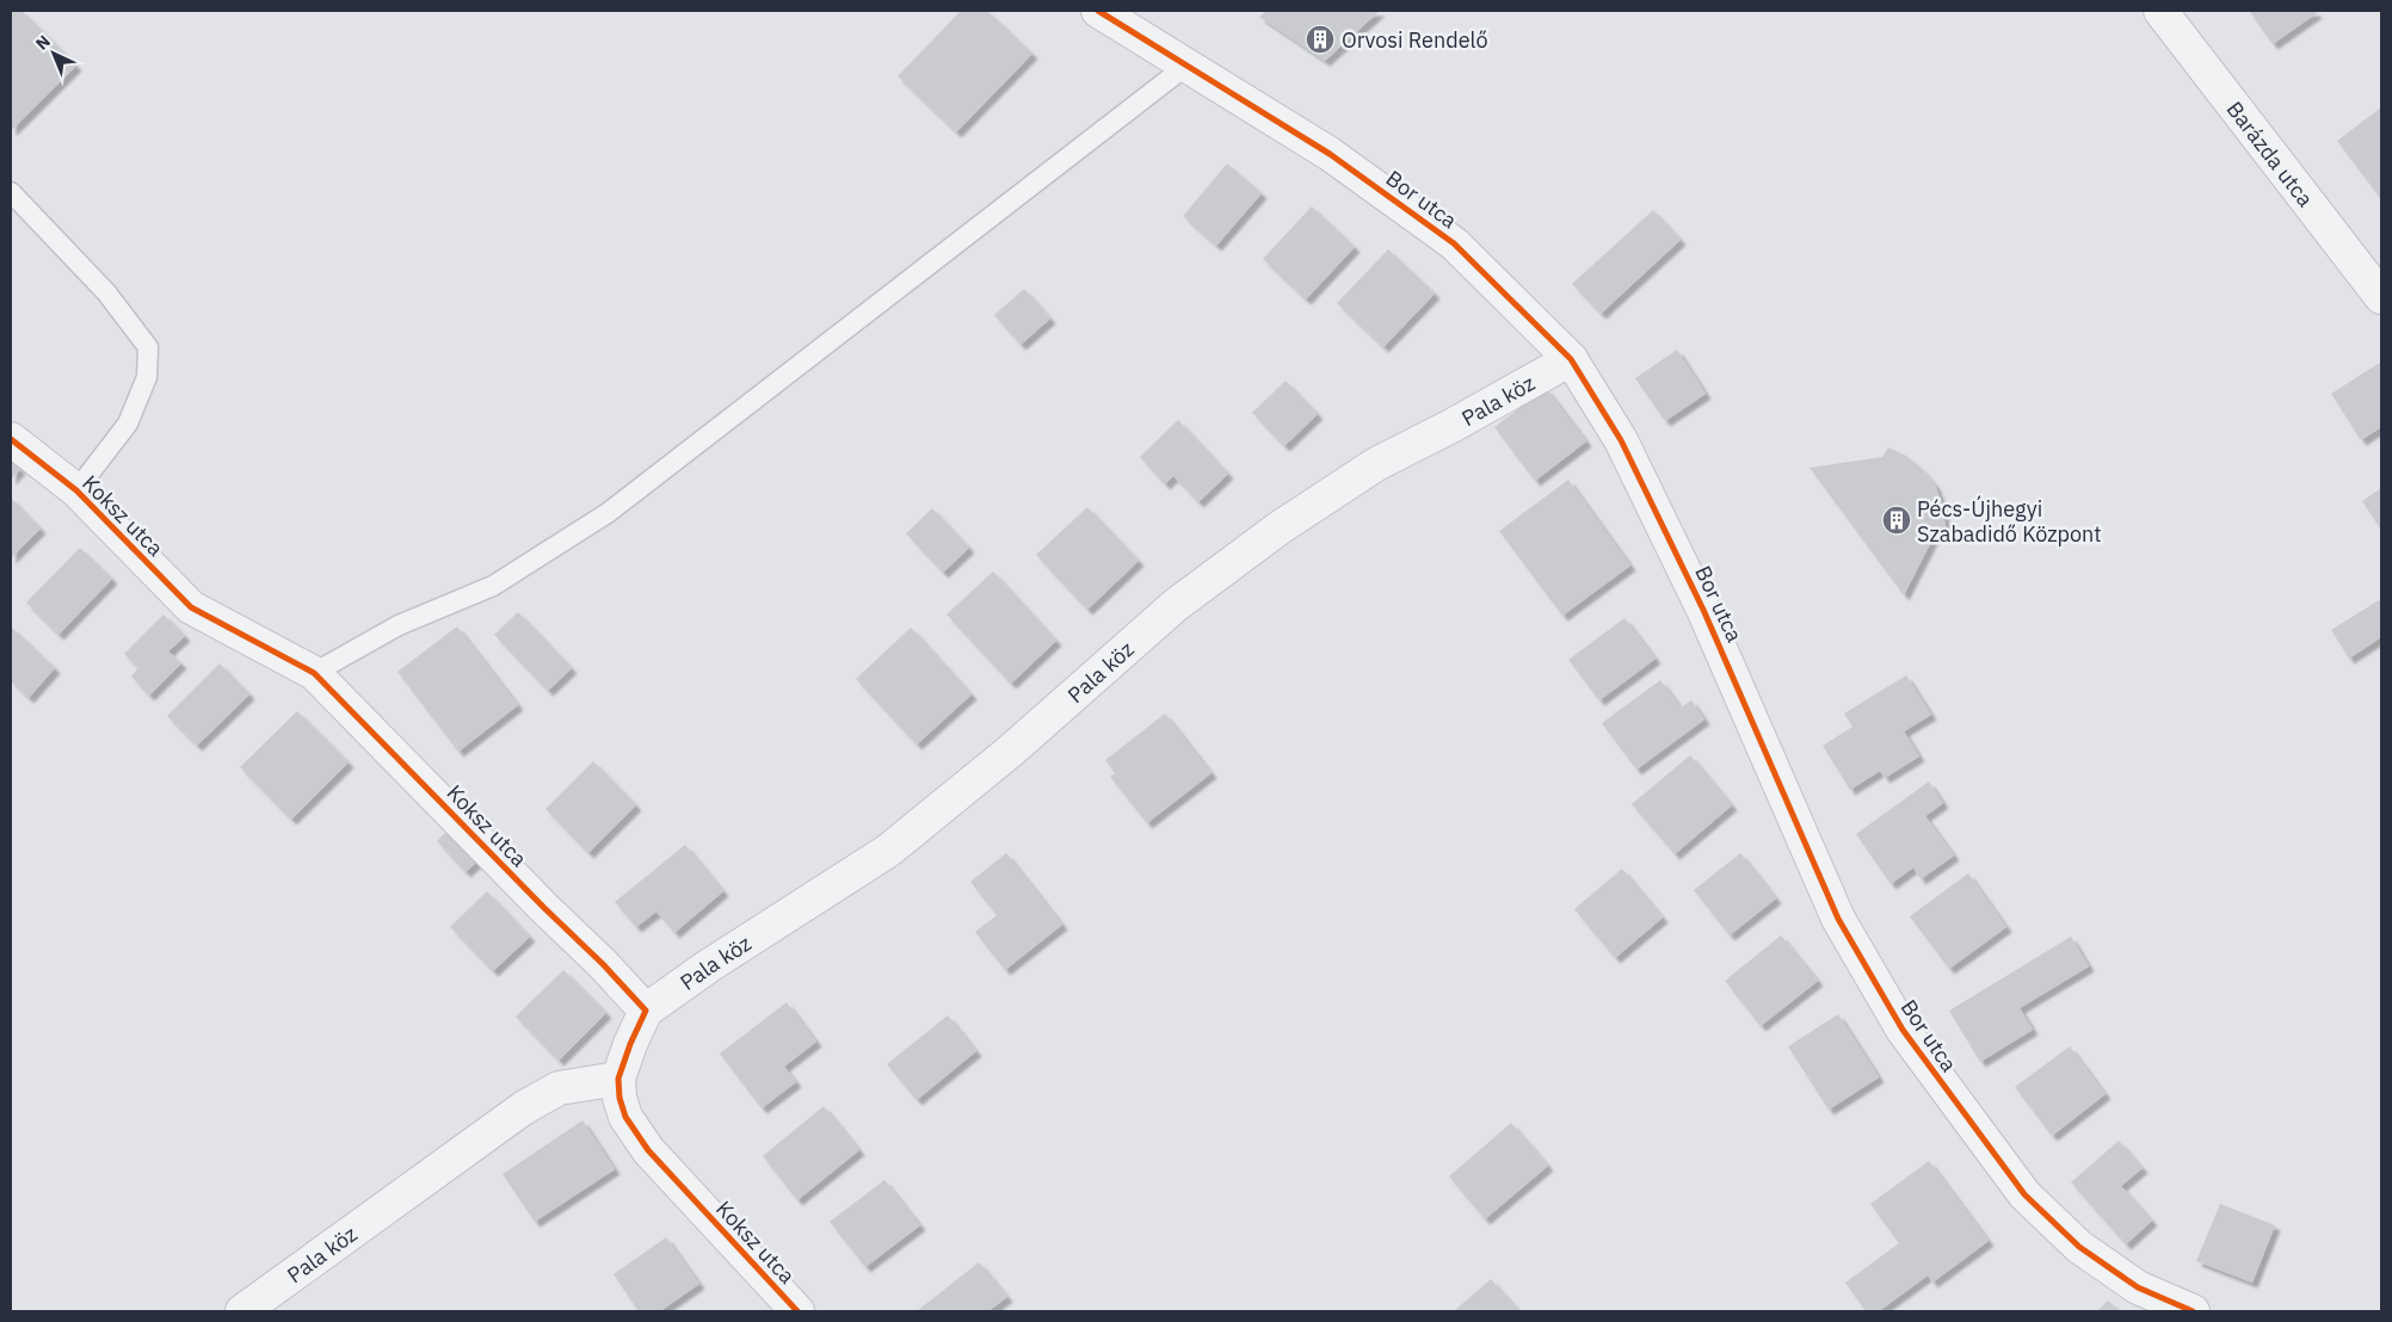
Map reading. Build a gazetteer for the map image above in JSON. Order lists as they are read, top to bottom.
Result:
{
  "streets": {
    "street": [
      "Barázda utca",
      "Bor utca",
      "Pala köz",
      "Koksz utca"
    ]
  },
  "crossings": [
    ["Bor utca", "Pala köz"],
    ["Pala köz", "Koksz utca"]
  ],
  "places": {
    "building": ["Orvosi Rendelő", "Pécs-Újhegyi Szabadidő Központ"]
  },
  "north": "top left"
}
